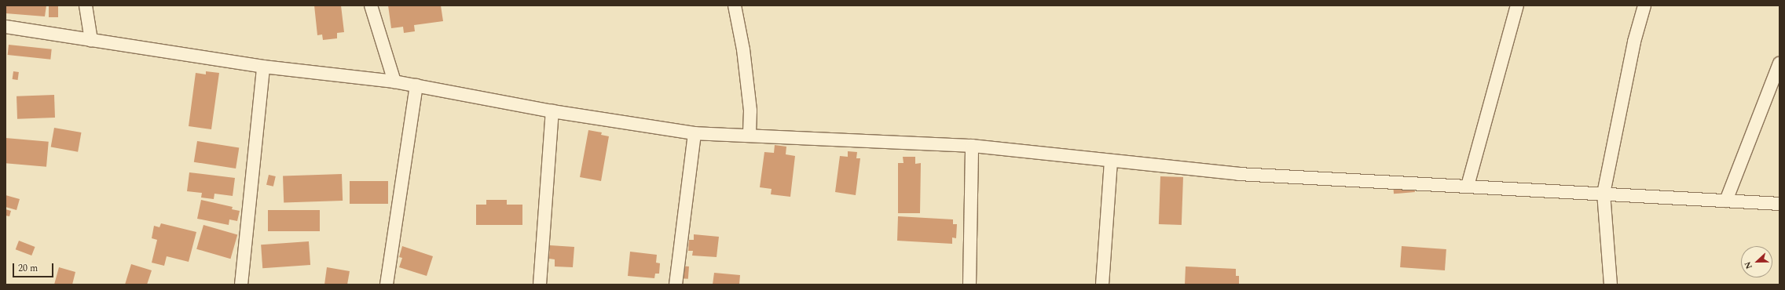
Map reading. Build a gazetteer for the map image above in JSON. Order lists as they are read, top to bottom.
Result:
{
  "scale_bar": "20 m",
  "north": "left"
}
